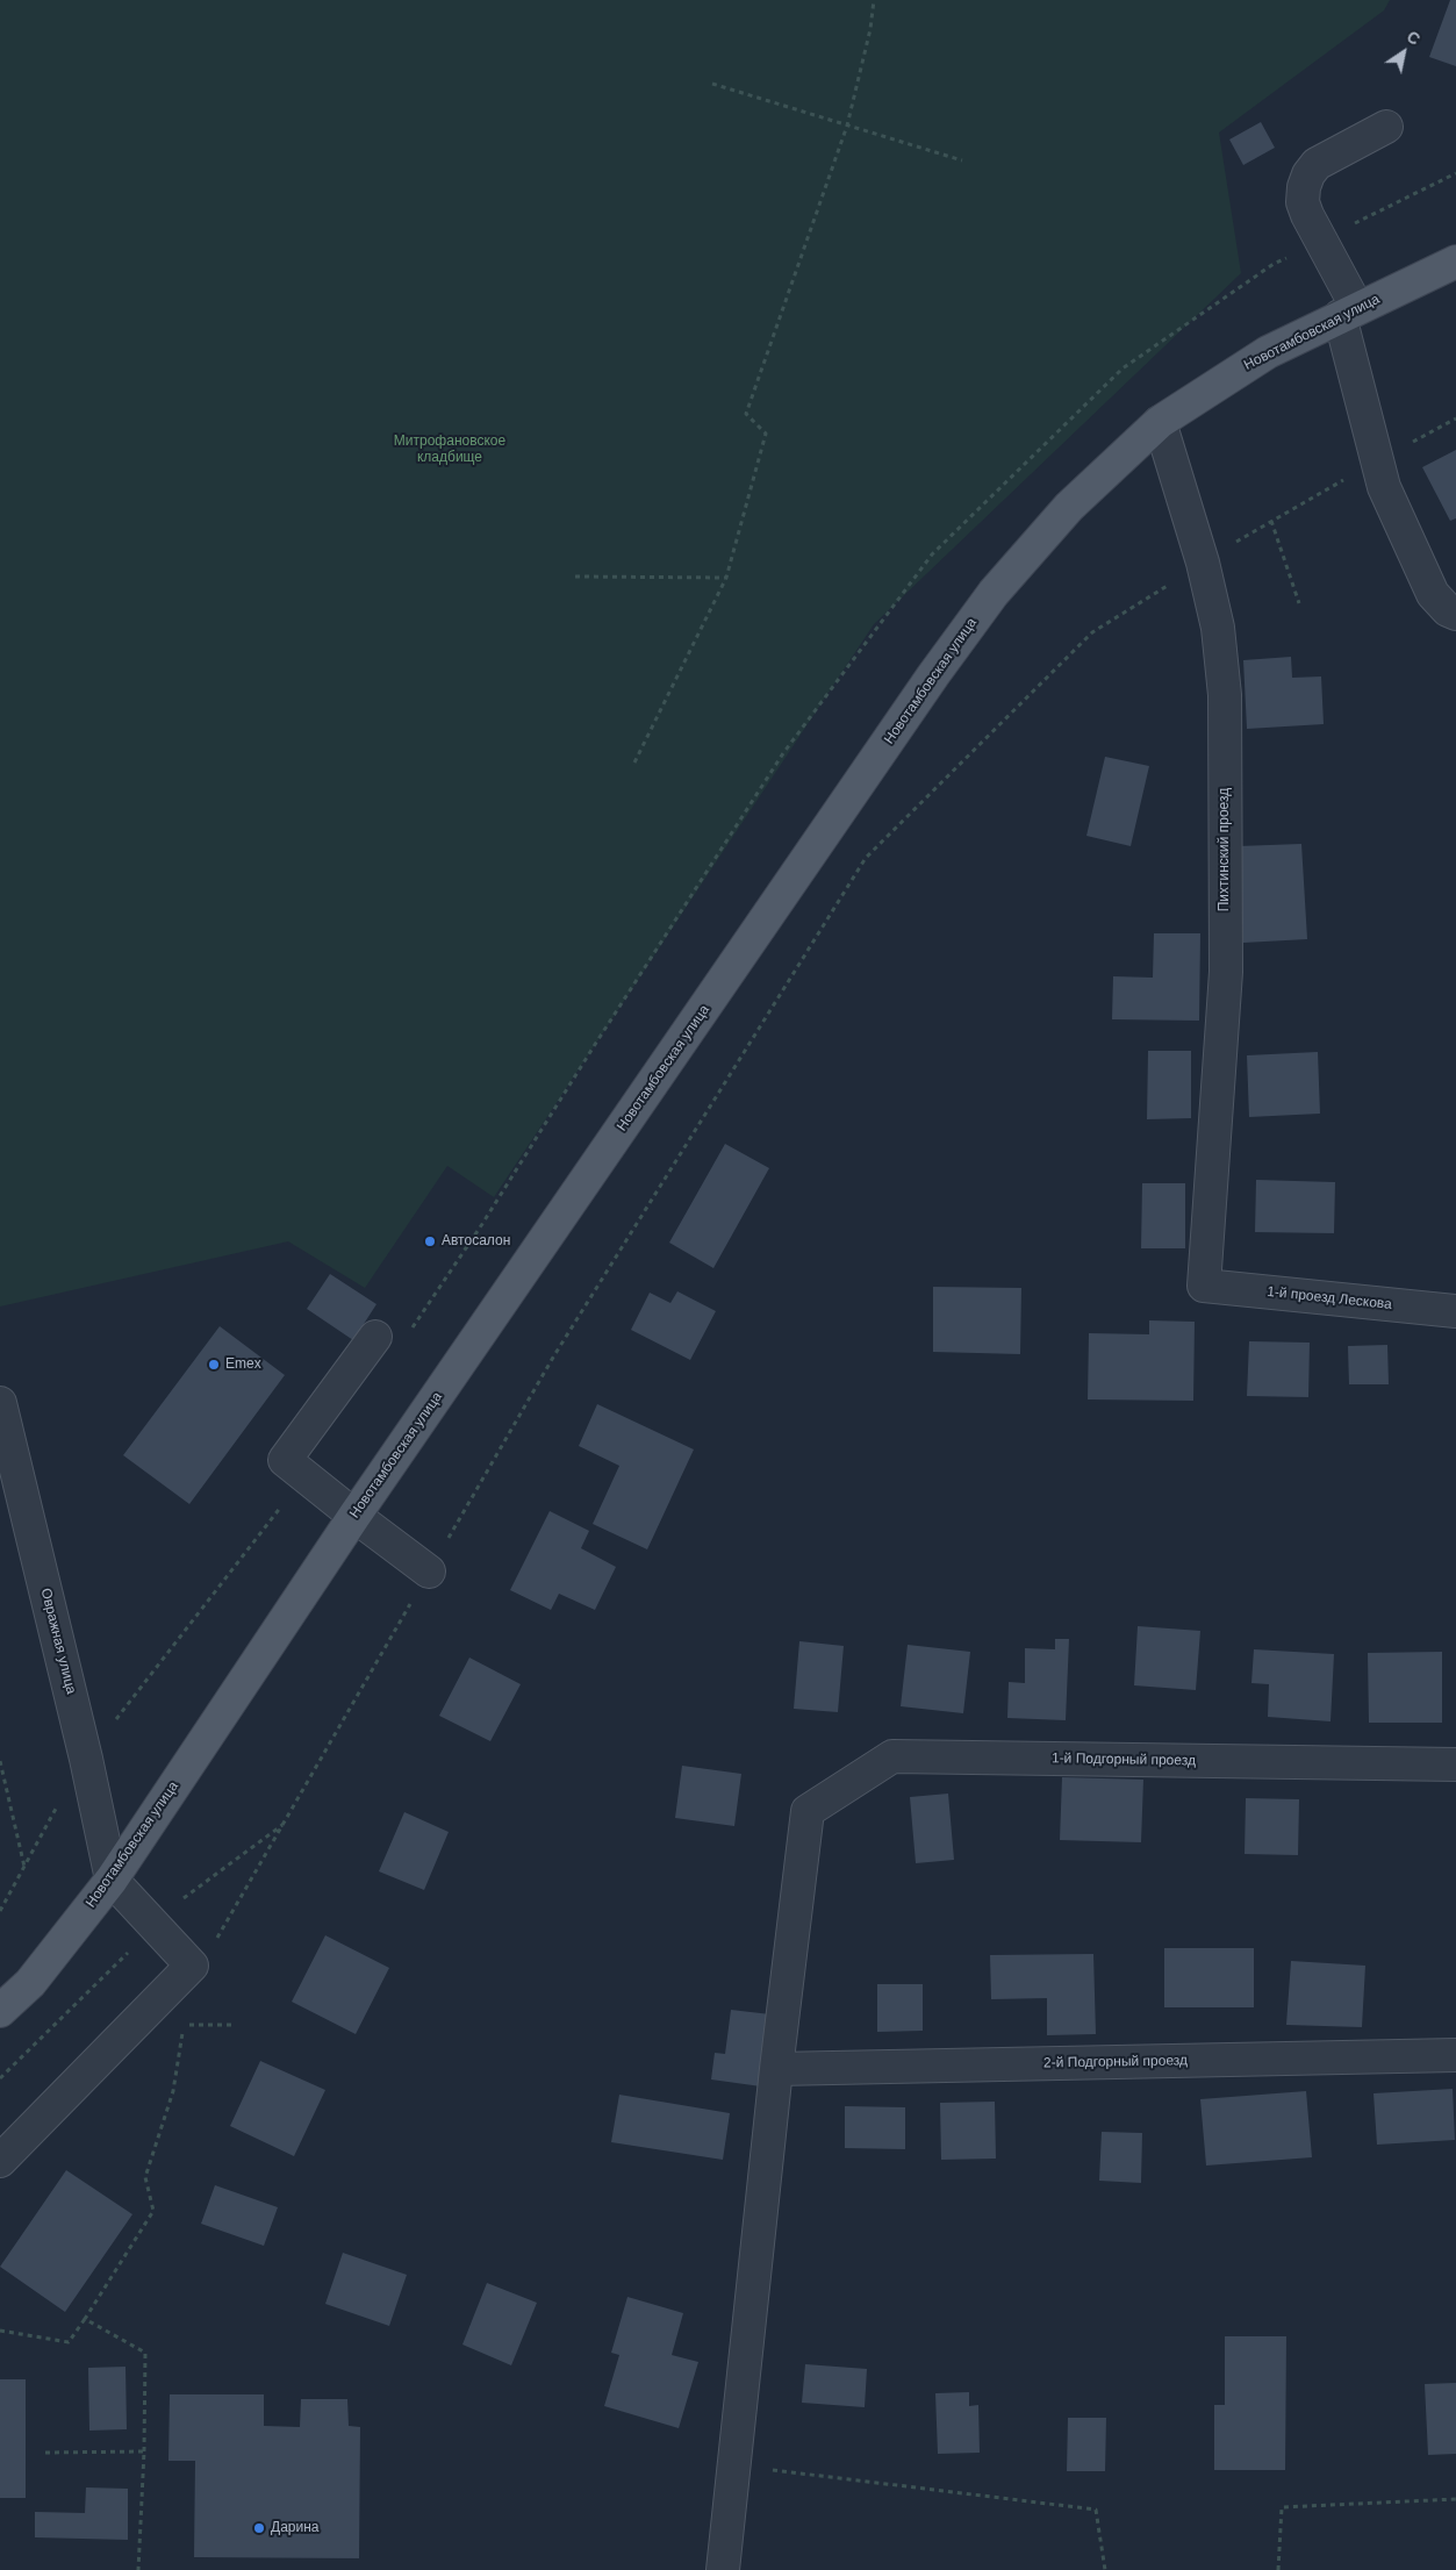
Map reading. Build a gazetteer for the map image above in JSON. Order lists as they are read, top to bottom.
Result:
{
  "streets": {
    "main road": ["Новотамбовская улица"],
    "street": [
      "Пихтинский проезд",
      "1-й проезд Лескова",
      "Овражная улица",
      "1-й Подгорный проезд",
      "2-й Подгорный проезд"
    ]
  },
  "crossings": [
    ["Новотамбовская улица", "Пихтинский проезд"],
    ["Новотамбовская улица", "Овражная улица"],
    ["Пихтинский проезд", "1-й проезд Лескова"],
    ["1-й Подгорный проезд", "2-й Подгорный проезд"]
  ],
  "parks": ["Митрофановское кладбище"],
  "places": ["Автосалон", "Emex", "Дарина"],
  "north": "top right"
}
